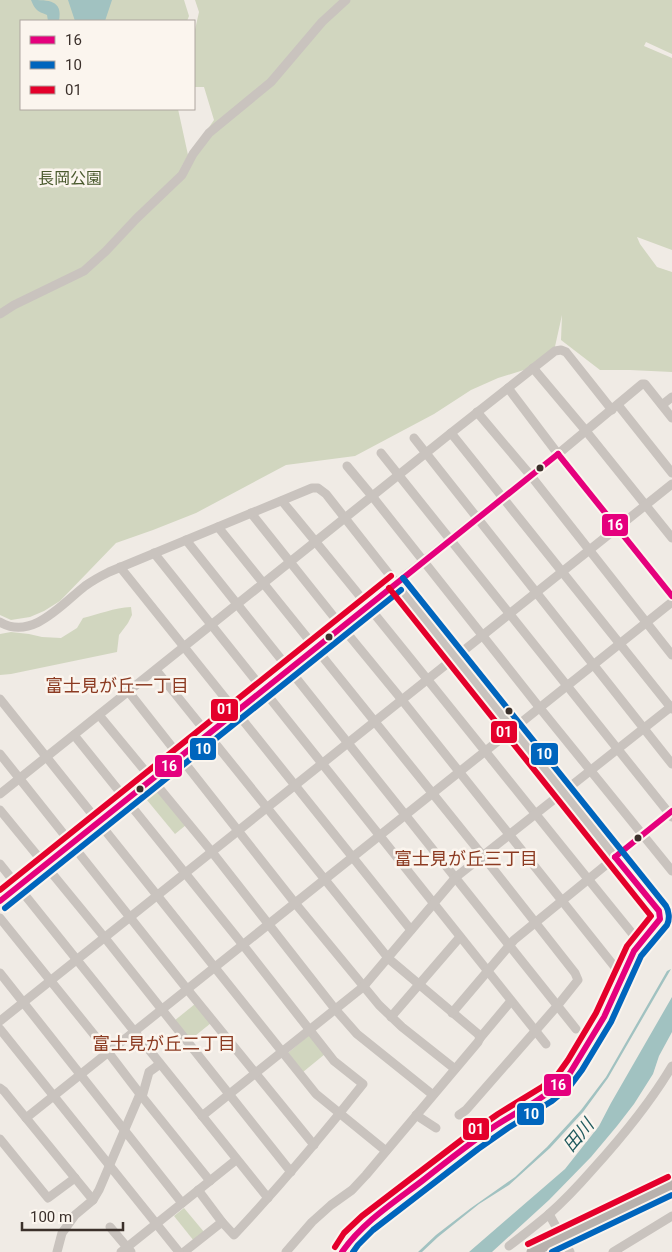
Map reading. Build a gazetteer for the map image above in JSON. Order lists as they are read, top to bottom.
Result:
{
  "districts": ["富士見が丘一丁目", "富士見が丘三丁目", "富士見が丘二丁目"],
  "water": ["田川"],
  "parks": ["長岡公園"],
  "lines": ["transit line 16", "transit line 01", "transit line 10"],
  "legend": ["16", "10", "01"],
  "scale_bar": "100 m"
}
